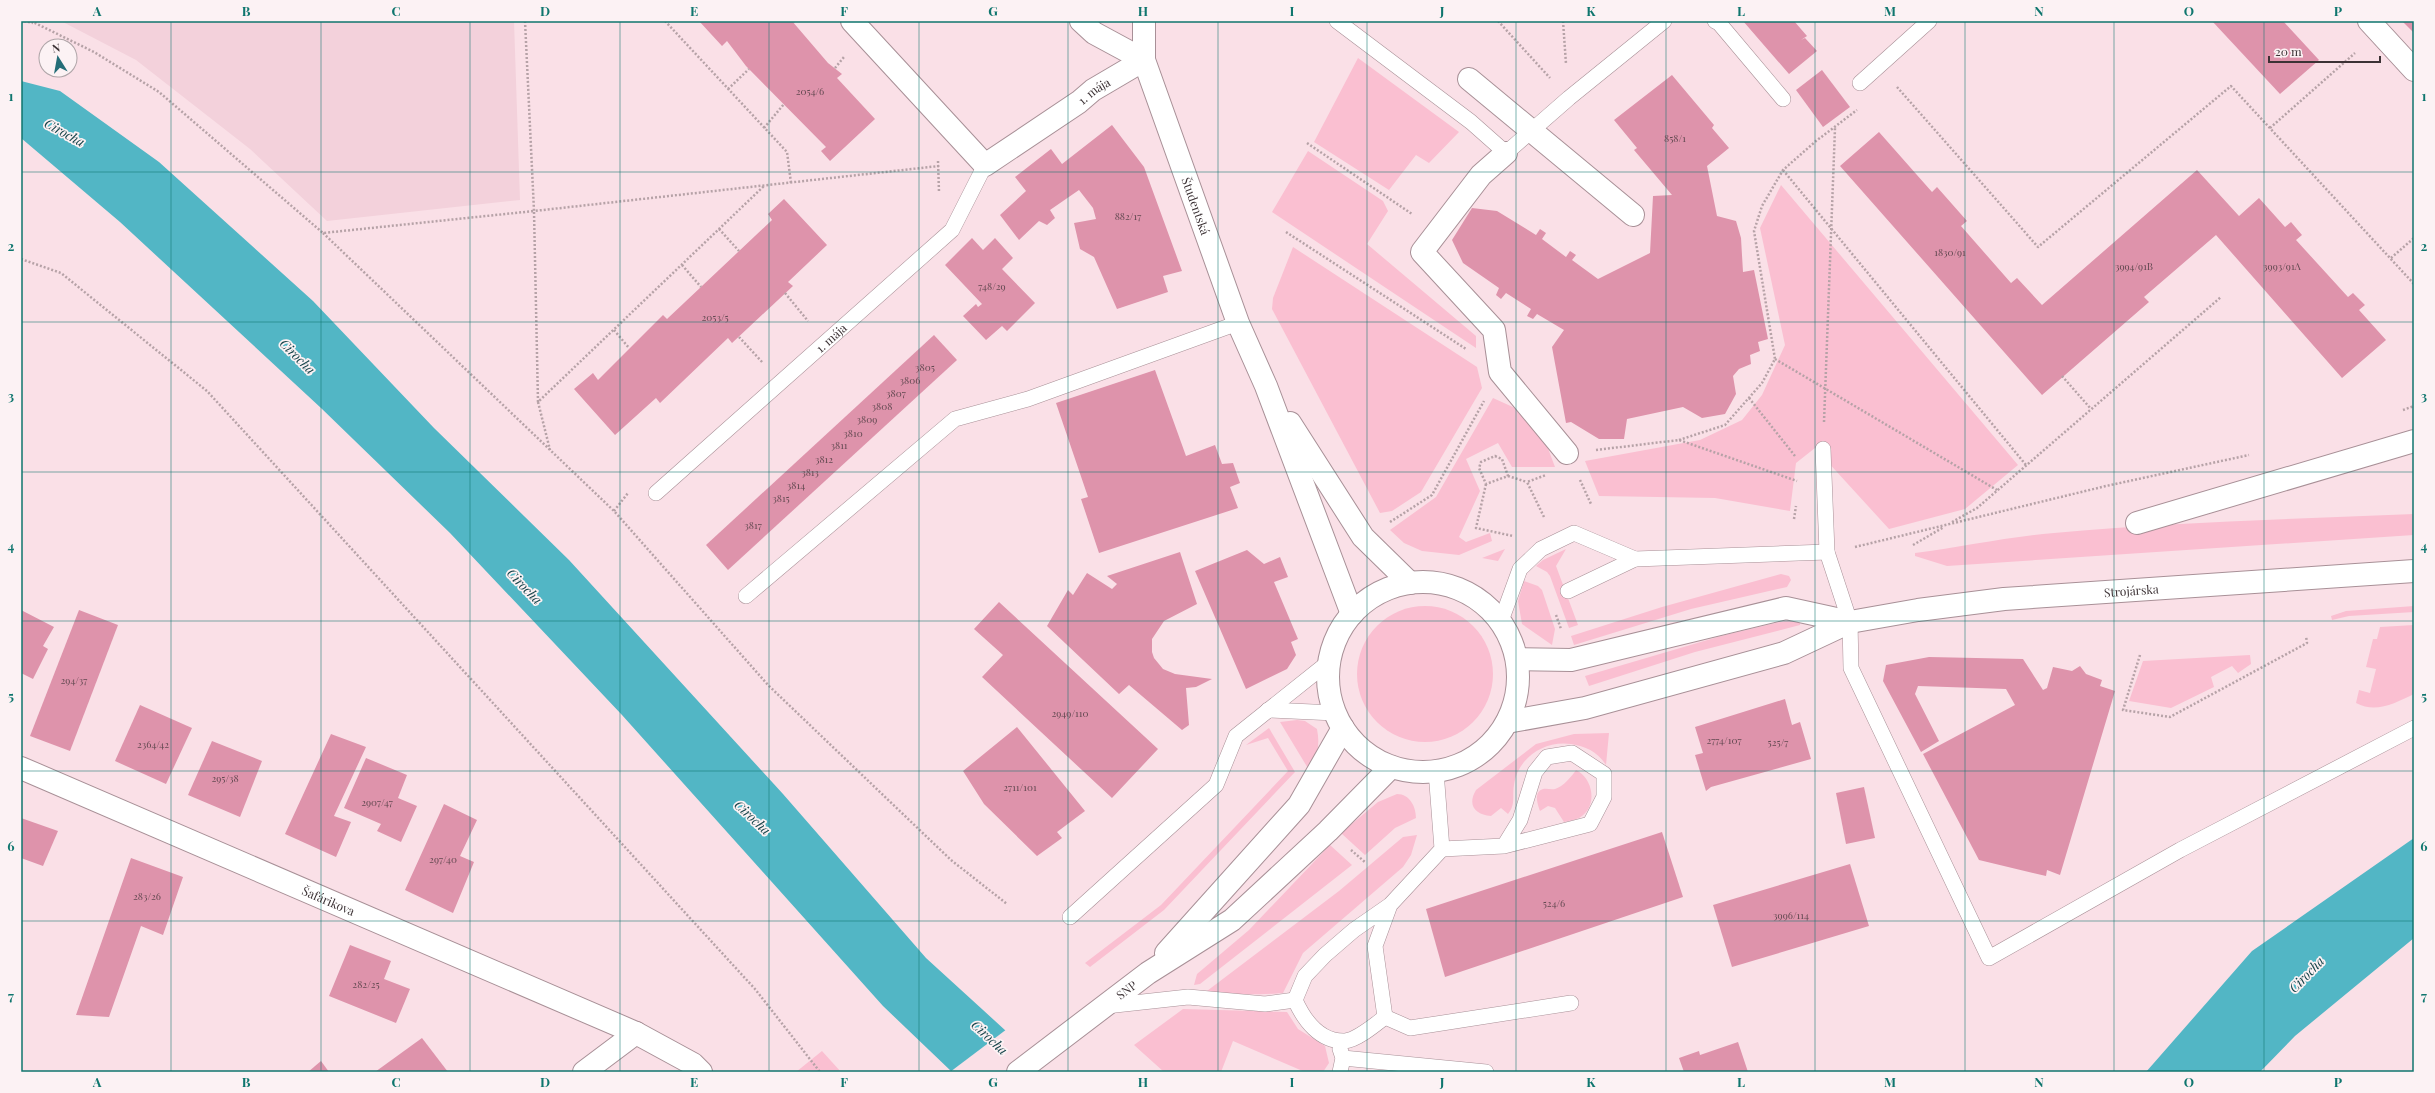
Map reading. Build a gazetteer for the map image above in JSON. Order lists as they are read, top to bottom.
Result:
{
  "streets": {
    "street": [
      "1. mája",
      "Študentská",
      "Strojárska",
      "Šafárikova",
      "SNP"
    ]
  },
  "crossings": [
    ["1. mája", "Študentská"]
  ],
  "water": ["Cirocha"],
  "house_numbers": [
    "2054/6",
    "858/1",
    "882/17",
    "1830/91",
    "3994/91B",
    "3993/91A",
    "748/29",
    "2053/5",
    "3805",
    "3806",
    "3807",
    "3808",
    "3809",
    "3810",
    "3811",
    "3812",
    "3813",
    "3814",
    "3815",
    "3817",
    "294/37",
    "2949/110",
    "2774/107",
    "525/7",
    "2364/42",
    "295/38",
    "2711/101",
    "2907/47",
    "297/40",
    "283/26",
    "524/6",
    "3996/114",
    "282/25"
  ],
  "scale_bar": "20 m",
  "north": "top",
  "grid": {
    "columns": [
      "A",
      "B",
      "C",
      "D",
      "E",
      "F",
      "G",
      "H",
      "I",
      "J",
      "K",
      "L",
      "M",
      "N",
      "O",
      "P"
    ],
    "rows": [
      "1",
      "2",
      "3",
      "4",
      "5",
      "6",
      "7"
    ]
  }
}
